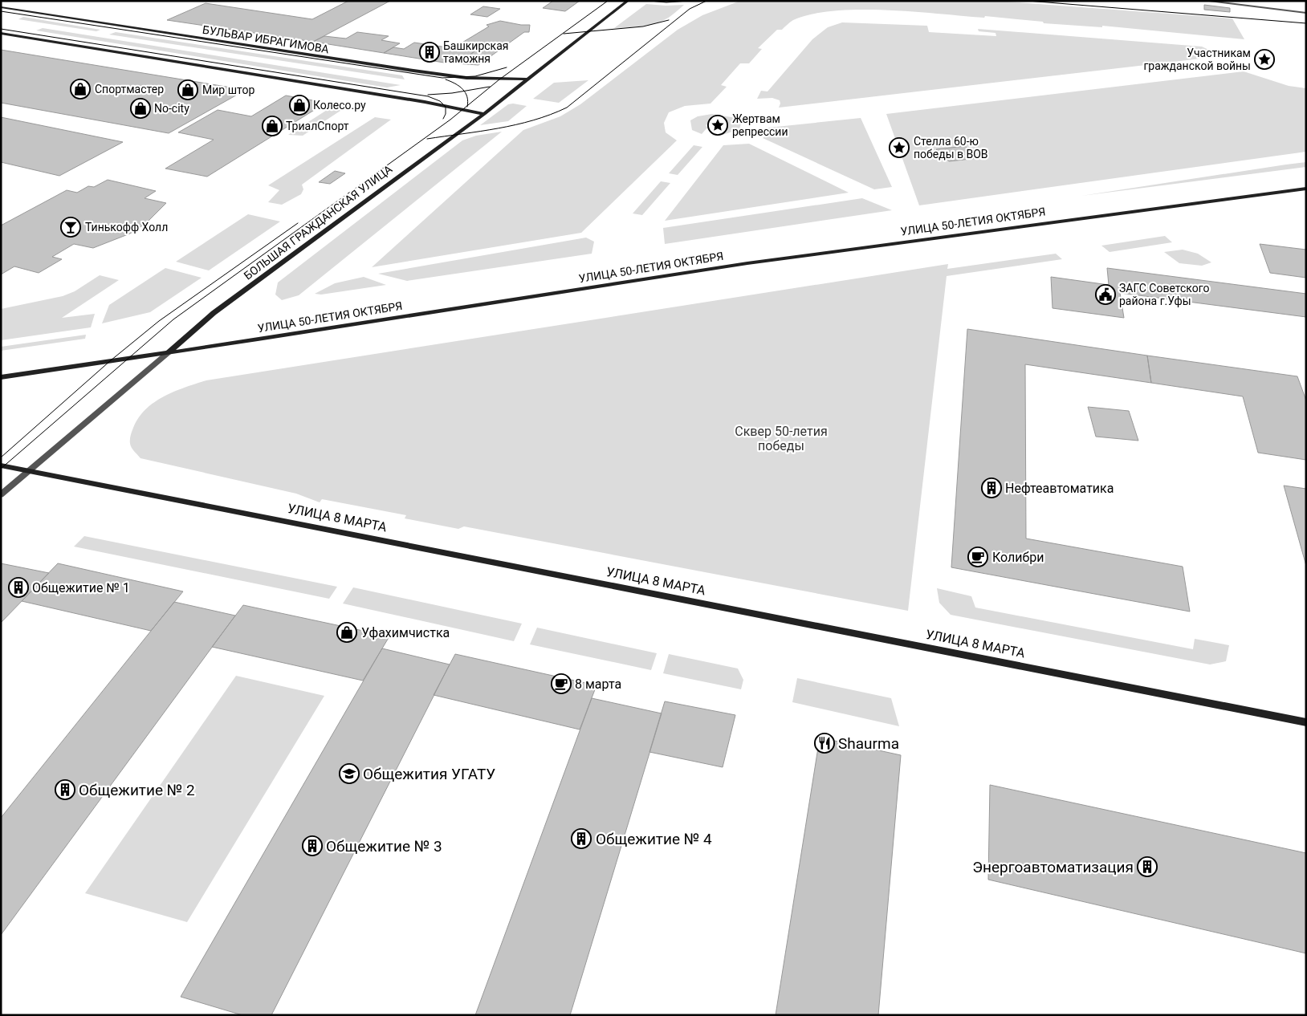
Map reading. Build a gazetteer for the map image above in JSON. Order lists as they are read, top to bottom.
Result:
{
  "streets": {
    "main road": [
      "БУЛЬВАР ИБРАГИМОВА",
      "УЛИЦА 50-ЛЕТИЯ ОКТЯБРЯ",
      "БОЛЬШАЯ ГРАЖДАНСКАЯ УЛИЦА",
      "УЛИЦА 8 МАРТА"
    ]
  },
  "crossings": [
    ["БУЛЬВАР ИБРАГИМОВА", "БОЛЬШАЯ ГРАЖДАНСКАЯ УЛИЦА"],
    ["УЛИЦА 50-ЛЕТИЯ ОКТЯБРЯ", "БОЛЬШАЯ ГРАЖДАНСКАЯ УЛИЦА"],
    ["БОЛЬШАЯ ГРАЖДАНСКАЯ УЛИЦА", "УЛИЦА 8 МАРТА"]
  ],
  "parks": ["Сквер 50-летия победы"],
  "places": {
    "building": [
      "Башкирская таможня",
      "Нефтеавтоматика",
      "Общежитие № 1",
      "Общежитие № 2",
      "Общежитие № 4",
      "Общежитие № 3",
      "Энергоавтоматизация"
    ],
    "place": ["Участникам гражданской войны", "Жертвам репрессии", "Стелла 60-ю победы в ВОВ"],
    "shop": [
      "Спортмастер",
      "Мир штор",
      "Колесо.ру",
      "No-city",
      "ТриалСпорт",
      "Уфахимчистка"
    ],
    "bar": ["Тинькофф Холл"],
    "public building": ["ЗАГС Советского района г.Уфы"],
    "cafe": ["Колибри", "8 марта"],
    "restaurant": ["Shaurma"],
    "school or university": ["Общежития УГАТУ"]
  }
}
